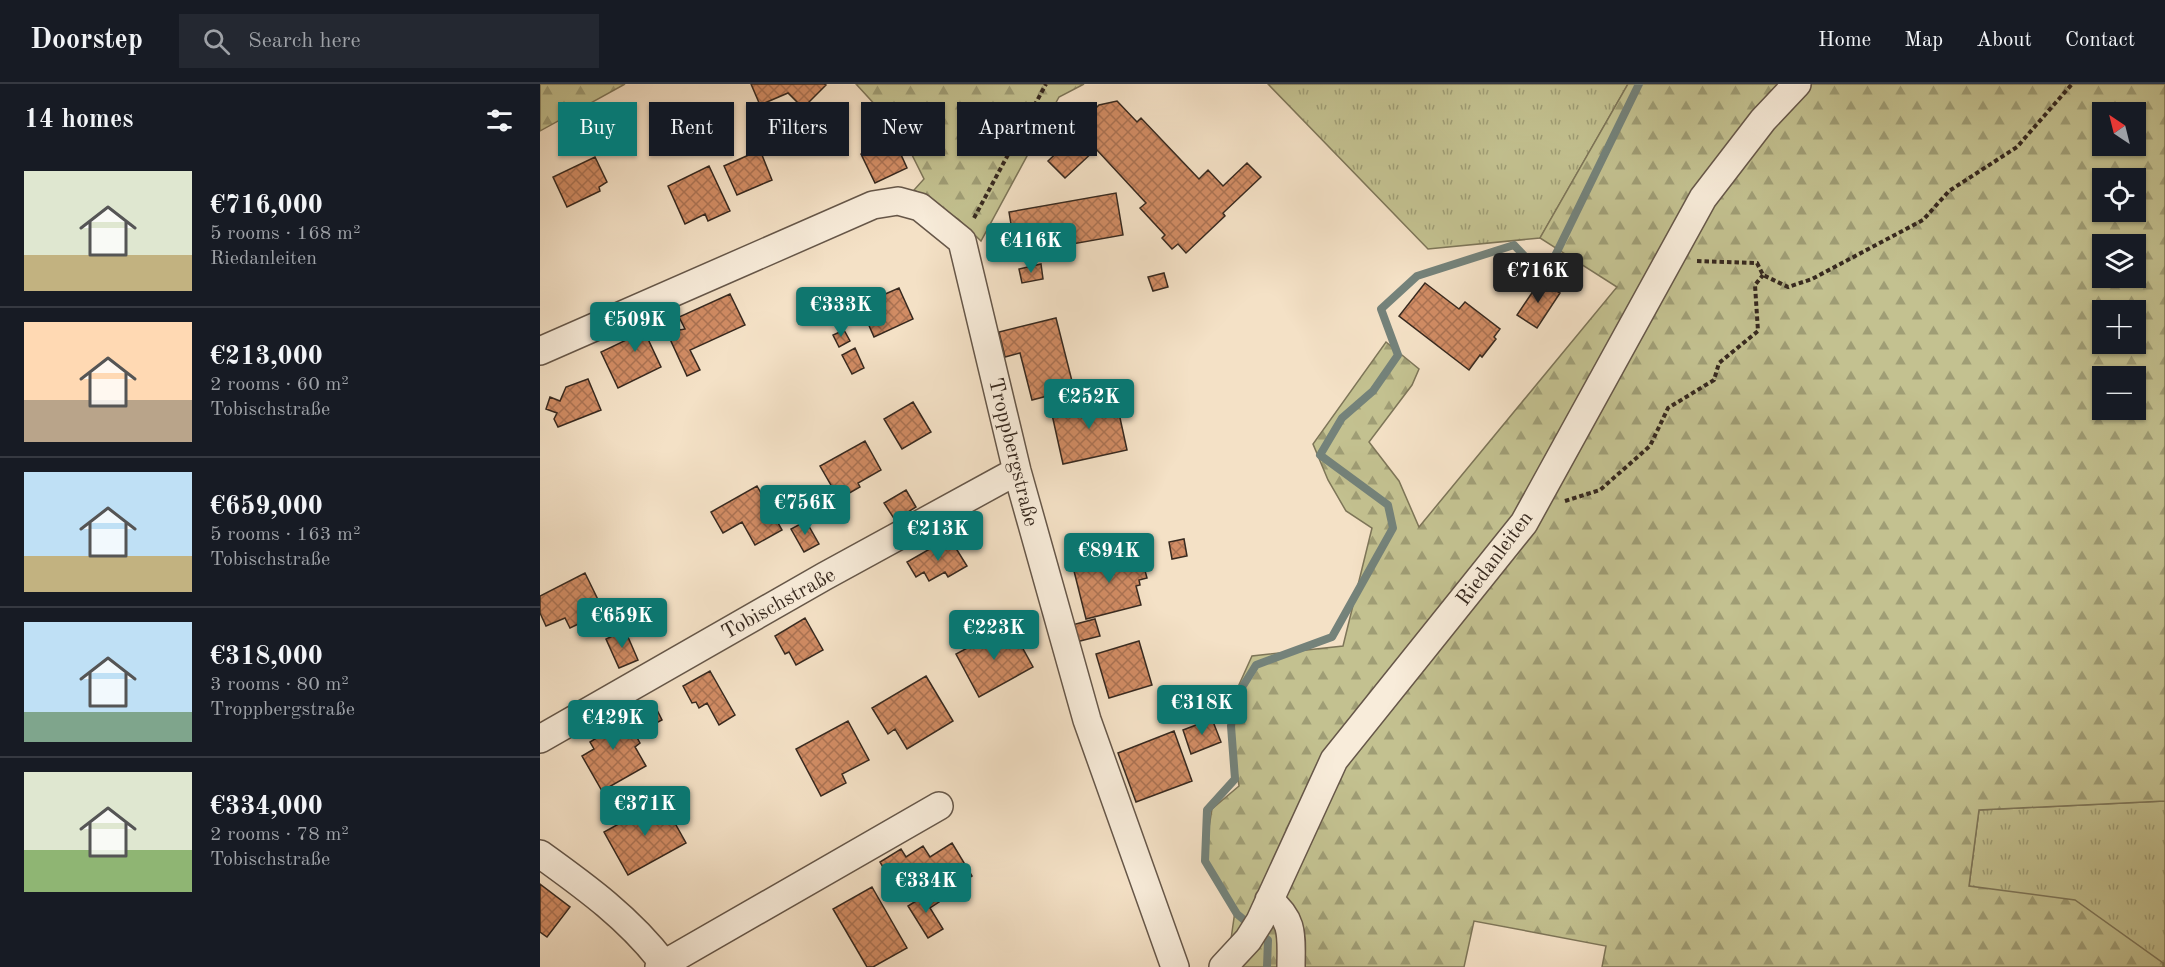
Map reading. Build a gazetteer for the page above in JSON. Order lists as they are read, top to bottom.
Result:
{
  "streets": {
    "street": ["Troppbergstraße", "Riedanleiten", "Tobischstraße"]
  },
  "crossings": [
    ["Troppbergstraße", "Tobischstraße"]
  ],
  "north": "top left",
  "page": {
    "header": "Doorstep",
    "search": "Search here",
    "nav": [
      "Home",
      "Map",
      "About",
      "Contact"
    ],
    "heading": "14 homes",
    "map_buttons": ["+", "−"],
    "chip": [
      "Buy",
      "Rent",
      "Filters",
      "New",
      "Apartment"
    ],
    "list": [
      {
        "name": "€716,000",
        "note": "5 rooms · 168 m² · Riedanleiten"
      },
      {
        "name": "€213,000",
        "note": "2 rooms · 60 m² · Tobischstraße"
      },
      {
        "name": "€659,000",
        "note": "5 rooms · 163 m² · Tobischstraße"
      },
      {
        "name": "€318,000",
        "note": "3 rooms · 80 m² · Troppbergstraße"
      },
      {
        "name": "€334,000",
        "note": "2 rooms · 78 m² · Tobischstraße"
      }
    ],
    "price": [
      "€416K",
      "€716K",
      "€333K",
      "€509K",
      "€252K",
      "€756K",
      "€213K",
      "€894K",
      "€659K",
      "€223K",
      "€318K",
      "€429K",
      "€371K",
      "€334K"
    ]
  }
}
